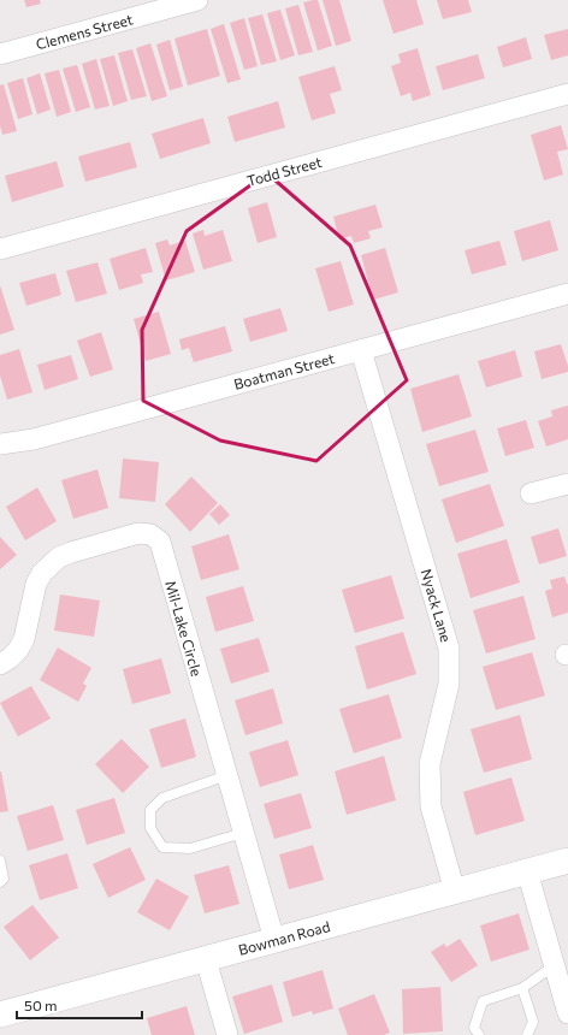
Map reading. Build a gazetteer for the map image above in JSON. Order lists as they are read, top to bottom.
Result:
{
  "streets": {
    "street": [
      "Clemens Street",
      "Todd Street",
      "Boatman Street",
      "Nyack Lane",
      "Mil-Lake Circle",
      "Bowman Road"
    ]
  },
  "crossings": [
    ["Boatman Street", "Nyack Lane"],
    ["Nyack Lane", "Bowman Road"],
    ["Mil-Lake Circle", "Bowman Road"]
  ],
  "scale_bar": "50 m"
}
